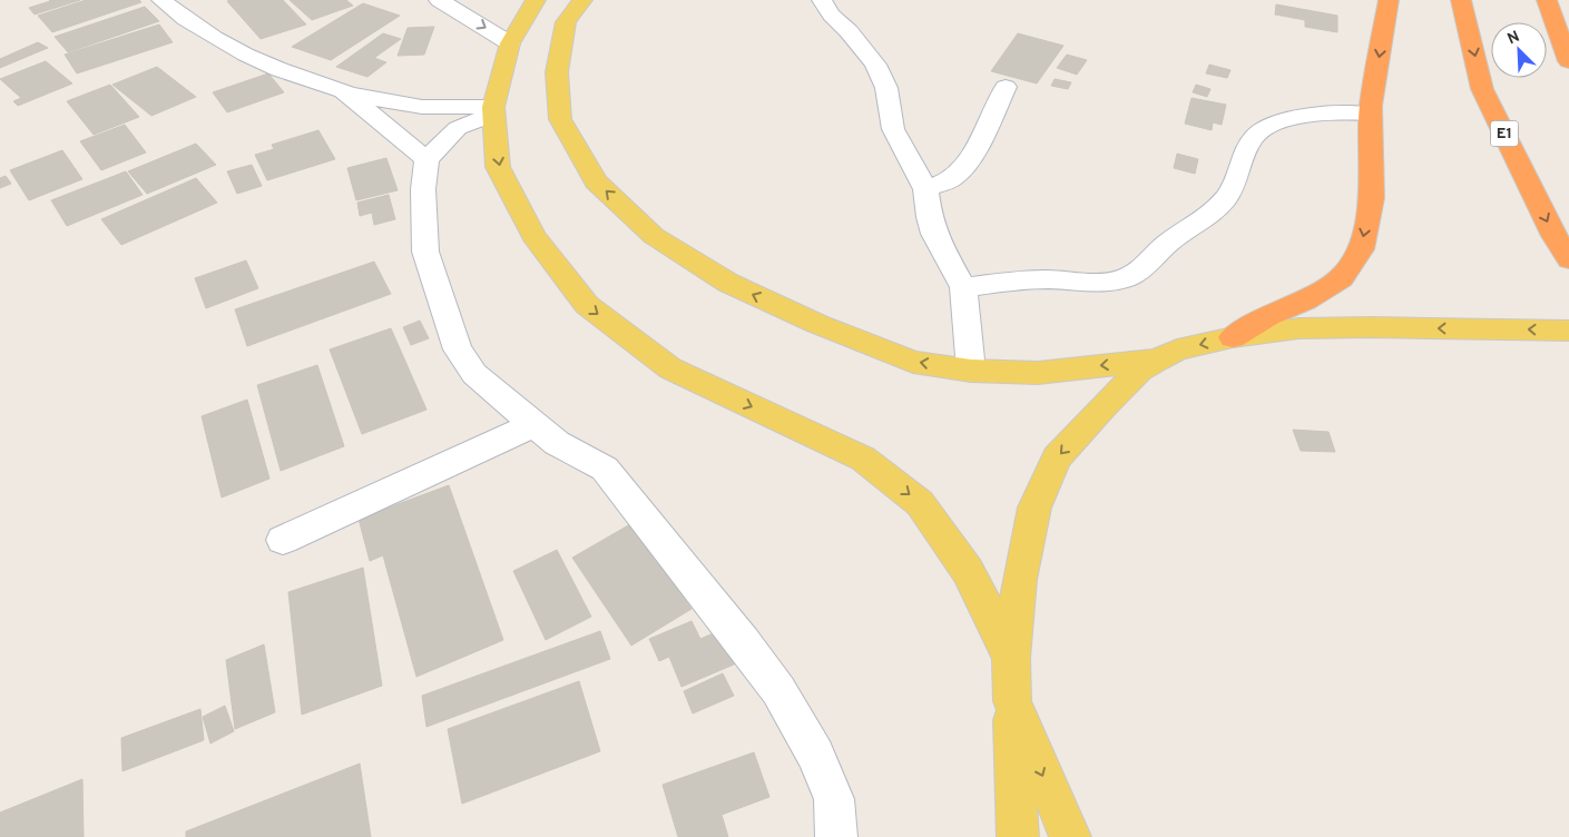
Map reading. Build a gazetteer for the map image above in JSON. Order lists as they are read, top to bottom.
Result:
{
  "streets": {
    "highway": ["E1"]
  },
  "north": "top left"
}
